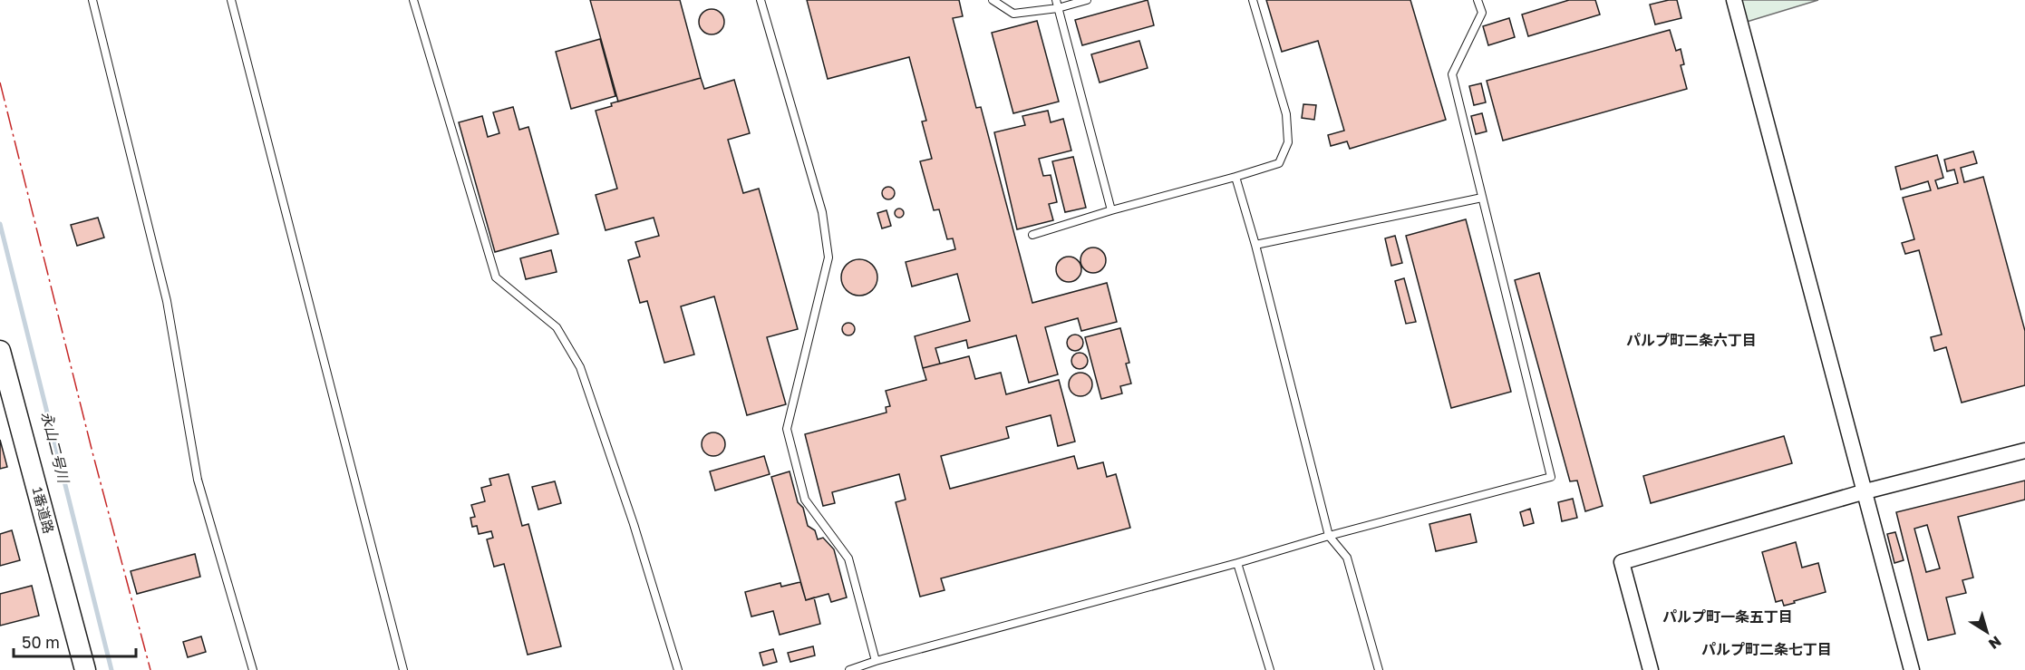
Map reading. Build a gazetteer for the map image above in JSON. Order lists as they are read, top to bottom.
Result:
{
  "streets": {
    "street": ["1番道路"]
  },
  "districts": ["パルプ町二条六丁目", "パルプ町一条五丁目", "パルプ町二条七丁目"],
  "water": ["永山二号川"],
  "scale_bar": "50 m",
  "north": "bottom right"
}
